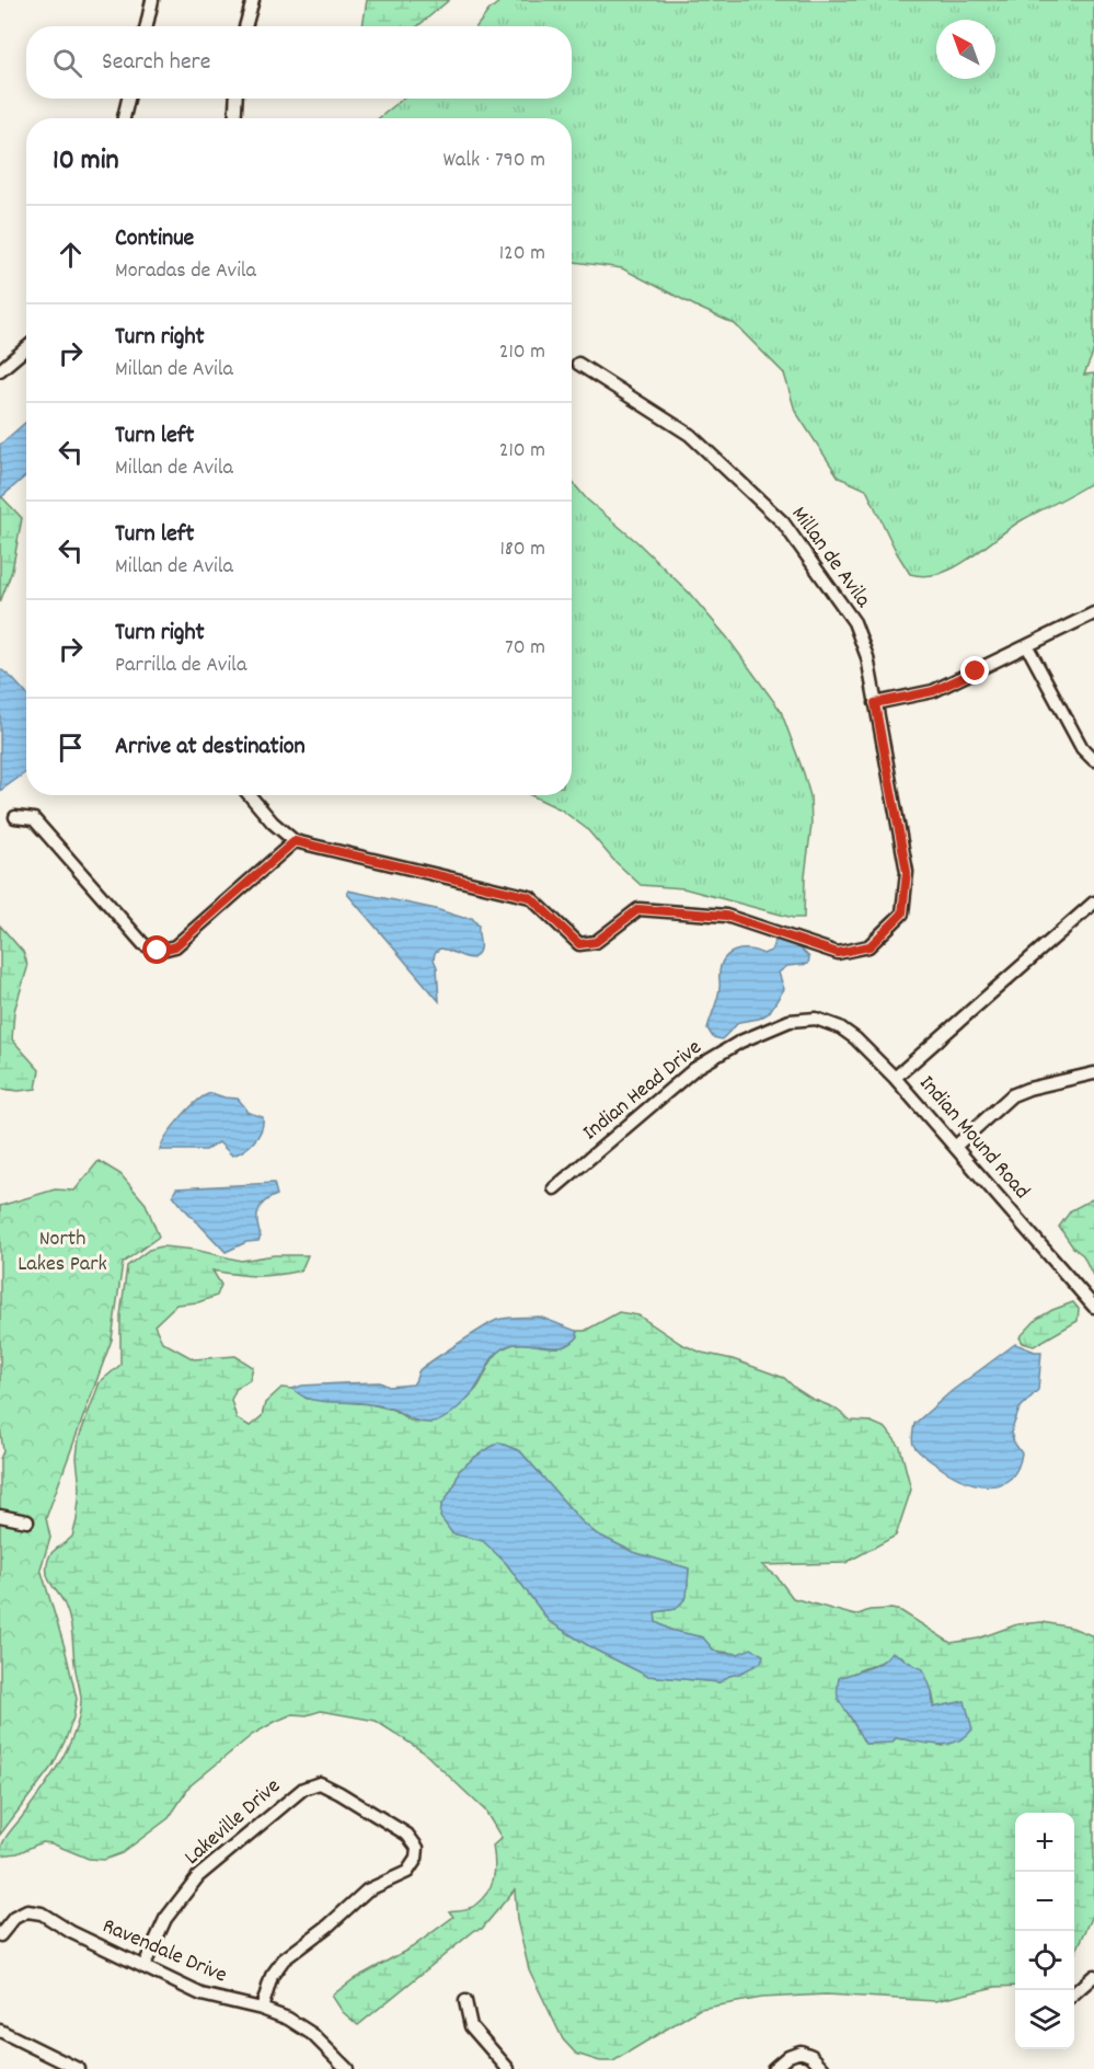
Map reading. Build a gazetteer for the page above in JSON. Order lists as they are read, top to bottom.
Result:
{
  "streets": {
    "street": [
      "Millan de Avila",
      "Indian Head Drive",
      "Indian Mound Road",
      "Lakeville Drive",
      "Ravendale Drive"
    ]
  },
  "crossings": [
    ["Indian Head Drive", "Indian Mound Road"],
    ["Lakeville Drive", "Ravendale Drive"]
  ],
  "parks": ["North Lakes Park"],
  "north": "top left",
  "page": {
    "search": "Search here",
    "heading": ["10 min", "Walk · 790 m"],
    "list": [
      ["Continue", "Moradas de Avila", "120 m"],
      ["Turn right", "Millan de Avila", "210 m"],
      ["Turn left", "Millan de Avila", "210 m"],
      ["Turn left", "Millan de Avila", "180 m"],
      ["Turn right", "Parrilla de Avila", "70 m"],
      "Arrive at destination"
    ],
    "map_buttons": ["+", "−"]
  }
}
